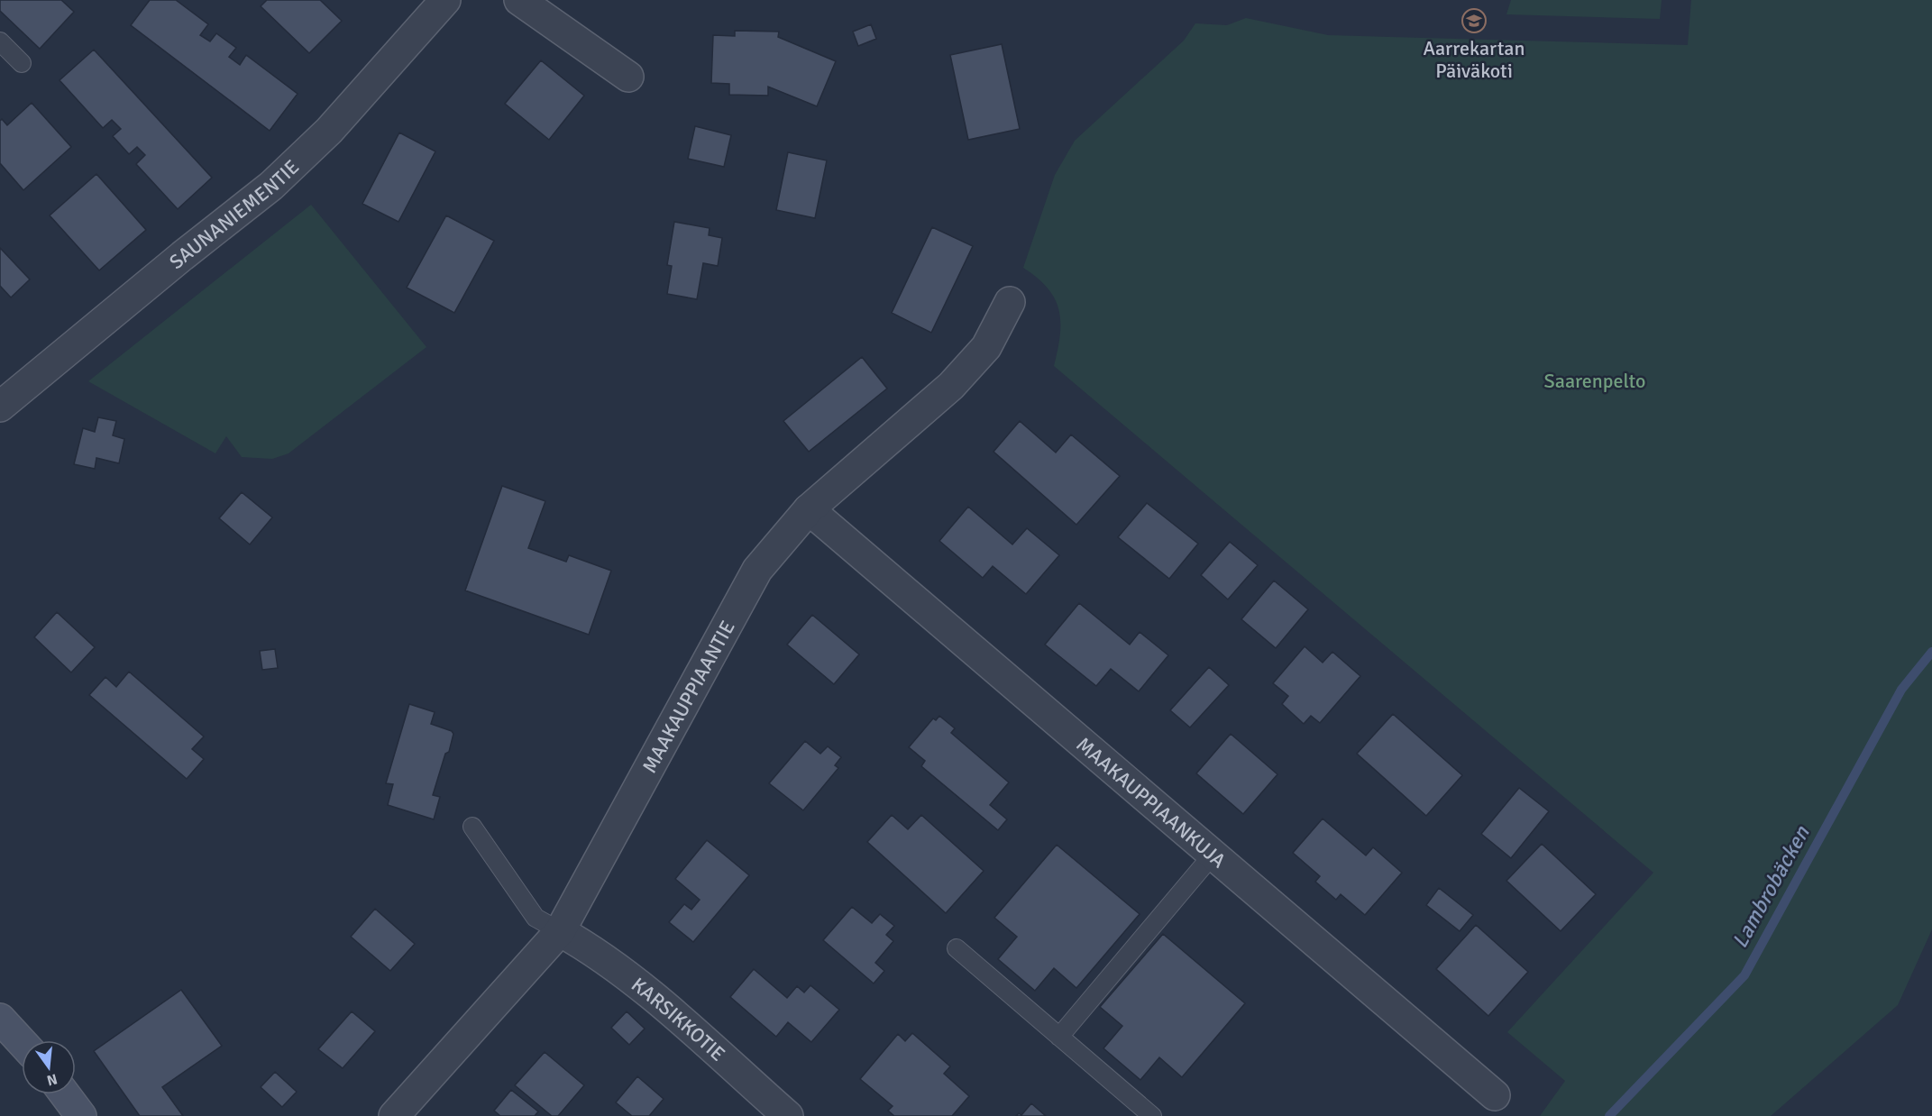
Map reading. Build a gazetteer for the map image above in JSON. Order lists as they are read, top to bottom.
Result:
{
  "streets": {
    "street": [
      "SAUNANIEMENTIE",
      "MAAKAUPPIAANTIE",
      "MAAKAUPPIAANKUJA",
      "KARSIKKOTIE"
    ]
  },
  "crossings": [
    ["MAAKAUPPIAANTIE", "MAAKAUPPIAANKUJA"],
    ["MAAKAUPPIAANTIE", "KARSIKKOTIE"]
  ],
  "water": ["Lambrobäcken"],
  "parks": ["Saarenpelto"],
  "places": {
    "school or university": ["Aarrekartan Päiväkoti"]
  },
  "north": "bottom"
}
